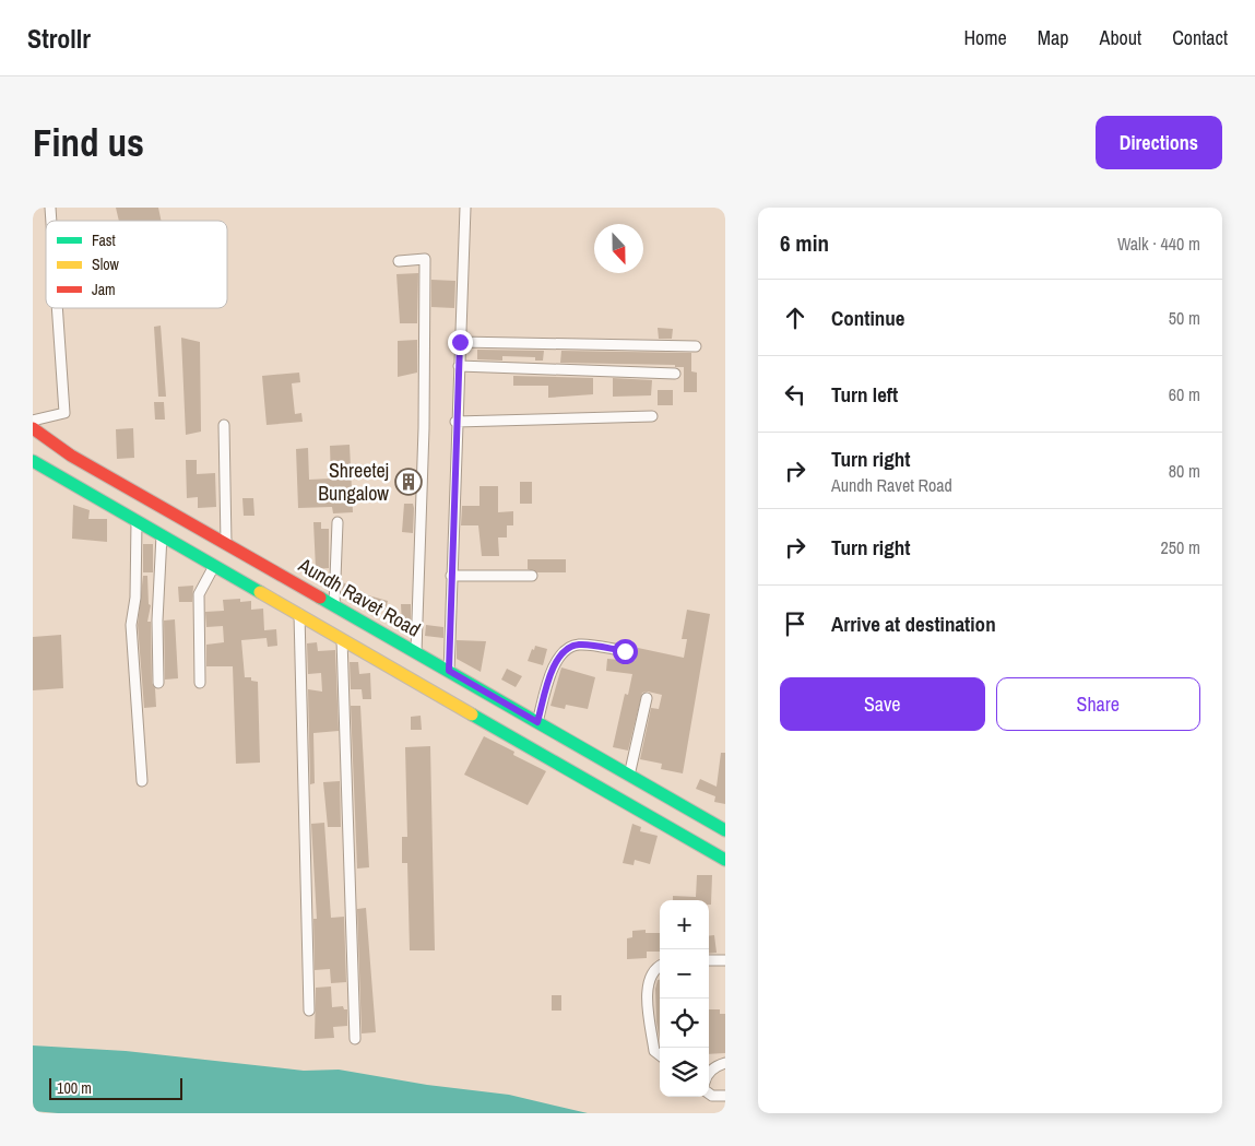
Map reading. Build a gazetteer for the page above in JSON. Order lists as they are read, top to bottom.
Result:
{
  "streets": {
    "main road": ["Aundh Ravet Road"]
  },
  "places": {
    "building": ["Shreetej Bungalow"]
  },
  "legend": ["Fast", "Slow", "Jam"],
  "scale_bar": "100 m",
  "north": "bottom",
  "page": {
    "header": "Strollr",
    "nav": [
      "Home",
      "Map",
      "About",
      "Contact"
    ],
    "buttons": [
      "Directions",
      ["Save", "Share"]
    ],
    "title": "Find us",
    "heading": ["6 min", "Walk · 440 m"],
    "list": [
      ["Continue", "50 m"],
      ["Turn left", "60 m"],
      ["Turn right", "Aundh Ravet Road", "80 m"],
      ["Turn right", "250 m"],
      "Arrive at destination"
    ],
    "map_buttons": ["+", "−"],
    "scale": "100 m"
  }
}
